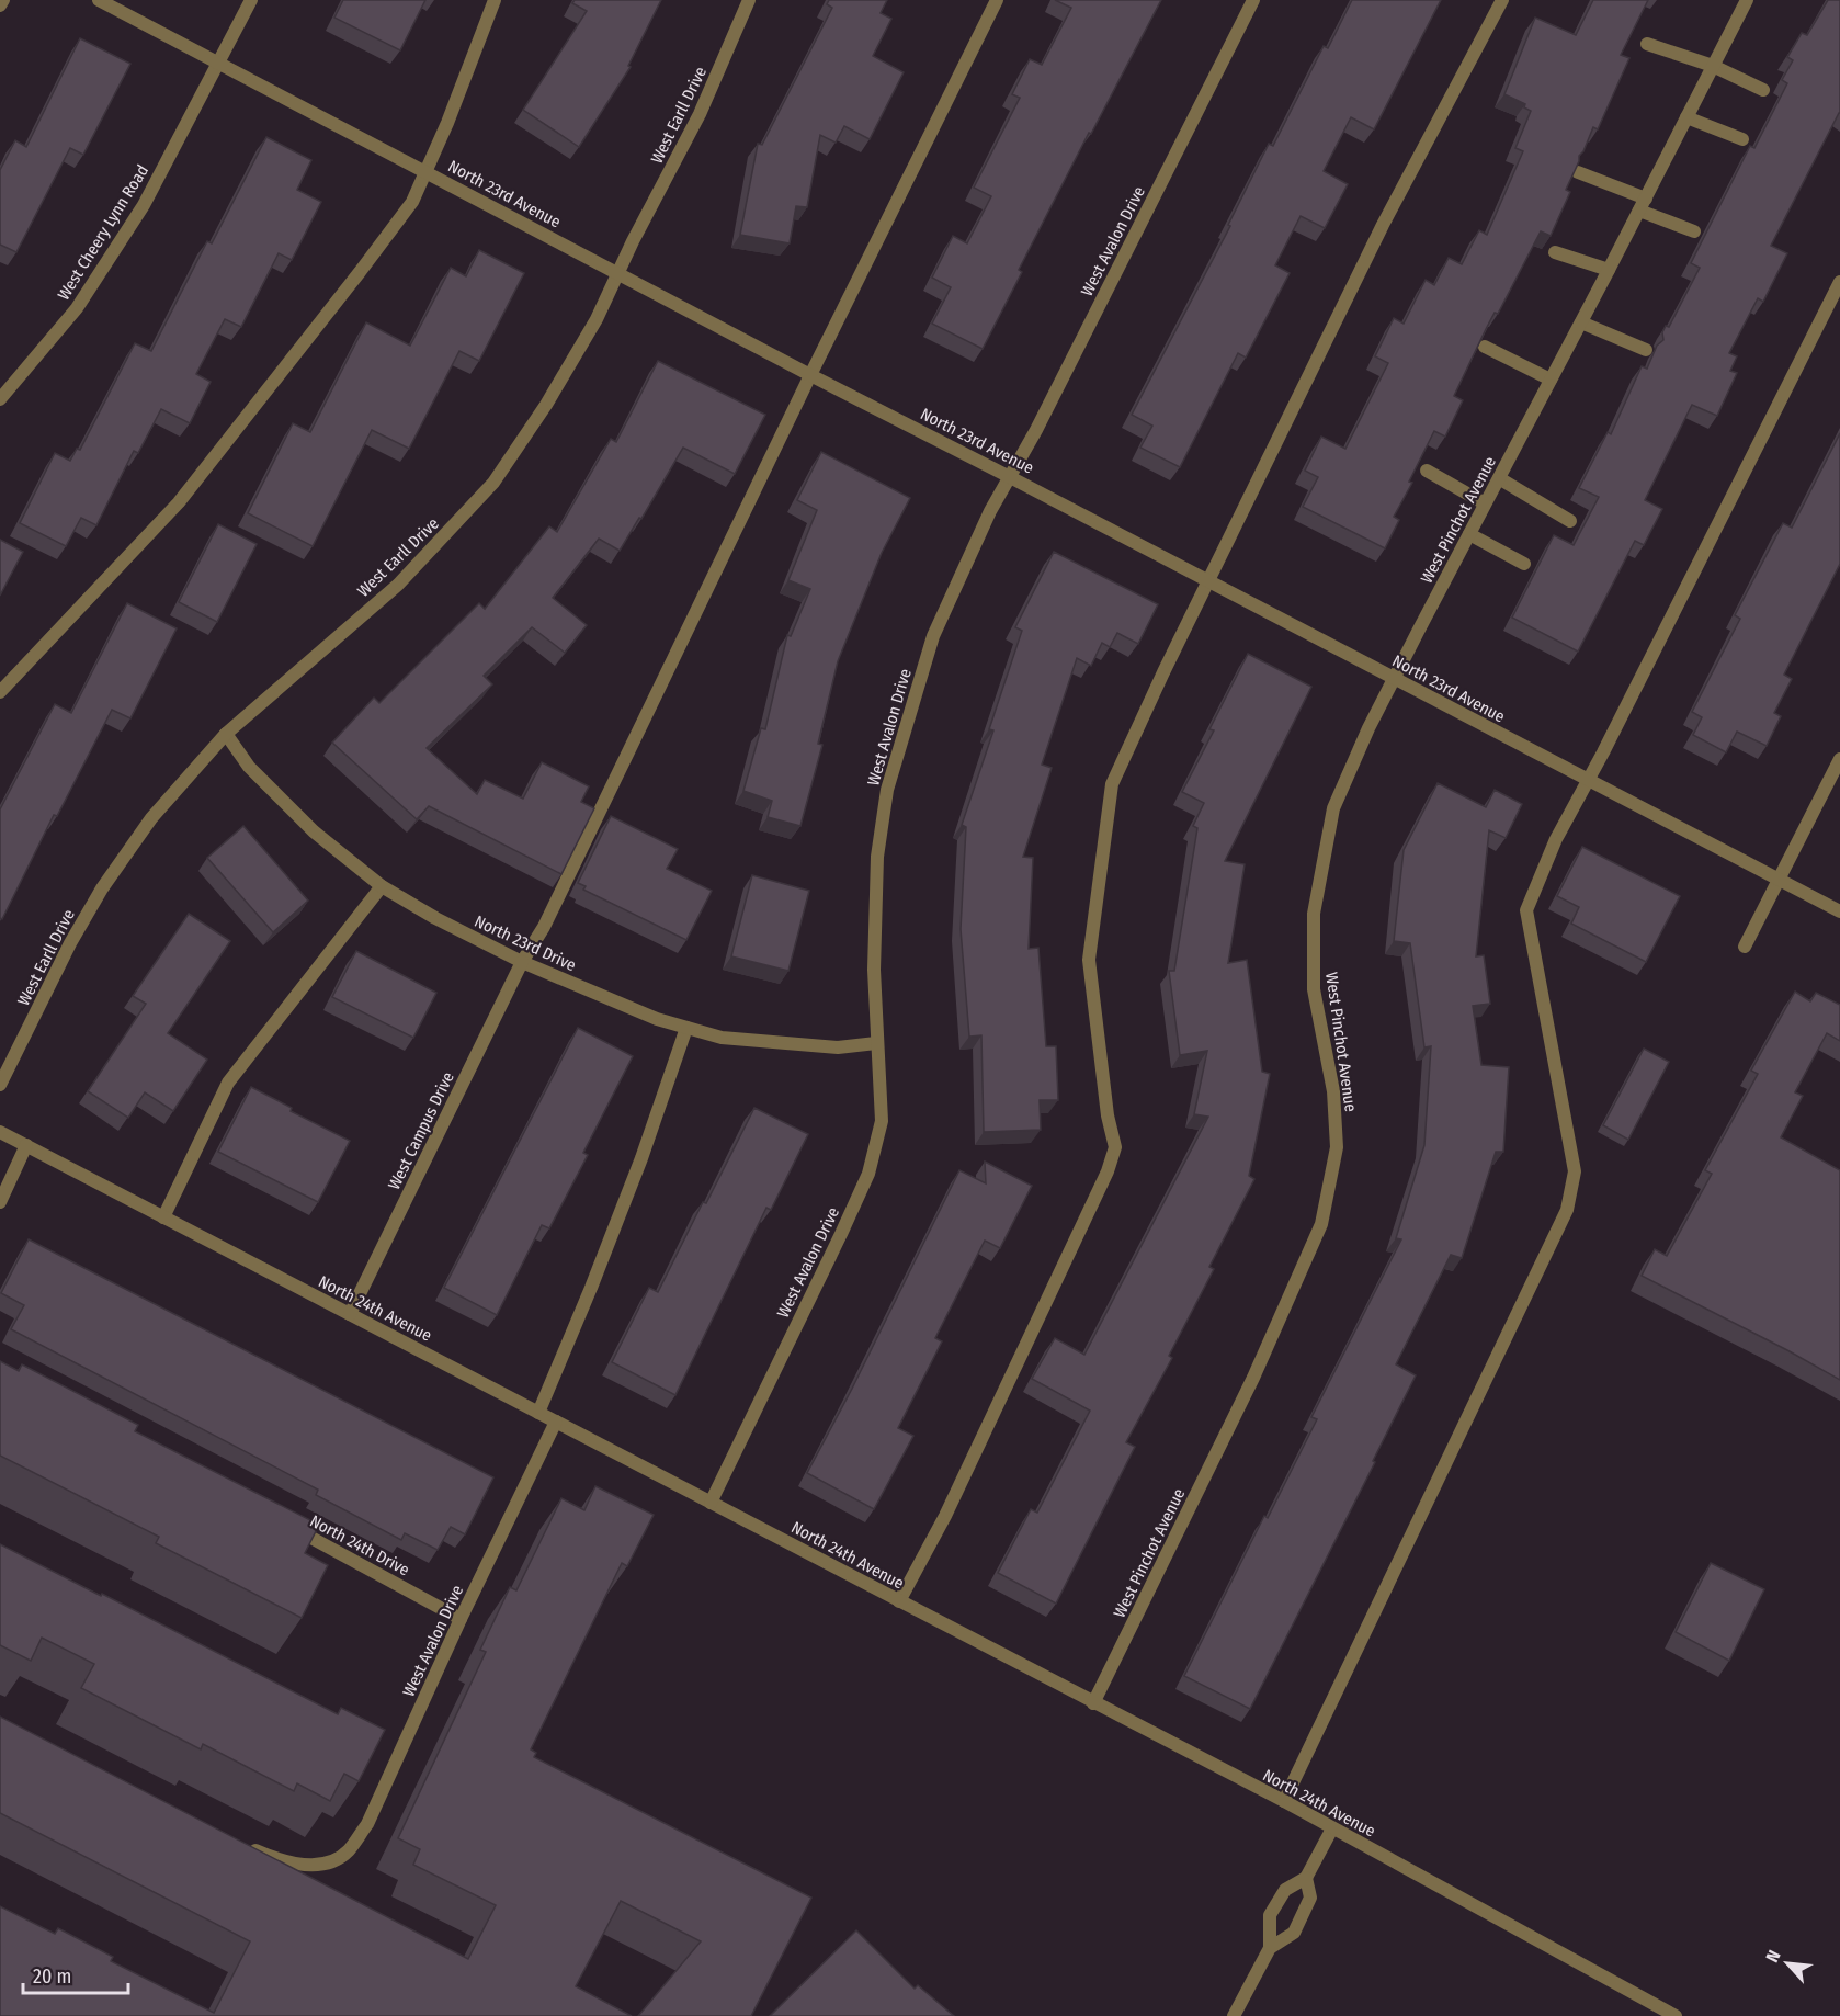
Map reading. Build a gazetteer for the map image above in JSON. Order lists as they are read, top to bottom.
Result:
{
  "streets": {
    "street": [
      "West Earll Drive",
      "North 23rd Avenue",
      "West Cheery Lynn Road",
      "West Avalon Drive",
      "West Pinchot Avenue",
      "North 23rd Drive",
      "West Campus Drive",
      "North 24th Avenue",
      "North 24th Drive"
    ]
  },
  "crossings": [
    ["West Earll Drive", "North 23rd Avenue"],
    ["West Earll Drive", "North 23rd Drive"],
    ["North 23rd Avenue", "West Cheery Lynn Road"],
    ["North 23rd Avenue", "West Avalon Drive"],
    ["North 23rd Avenue", "West Pinchot Avenue"],
    ["North 23rd Avenue", "West Campus Drive"],
    ["West Avalon Drive", "North 23rd Drive"],
    ["West Avalon Drive", "North 24th Avenue"],
    ["West Avalon Drive", "North 24th Drive"],
    ["West Pinchot Avenue", "North 24th Avenue"],
    ["North 23rd Drive", "West Campus Drive"],
    ["West Campus Drive", "North 24th Avenue"]
  ],
  "scale_bar": "20 m",
  "north": "top left"
}
